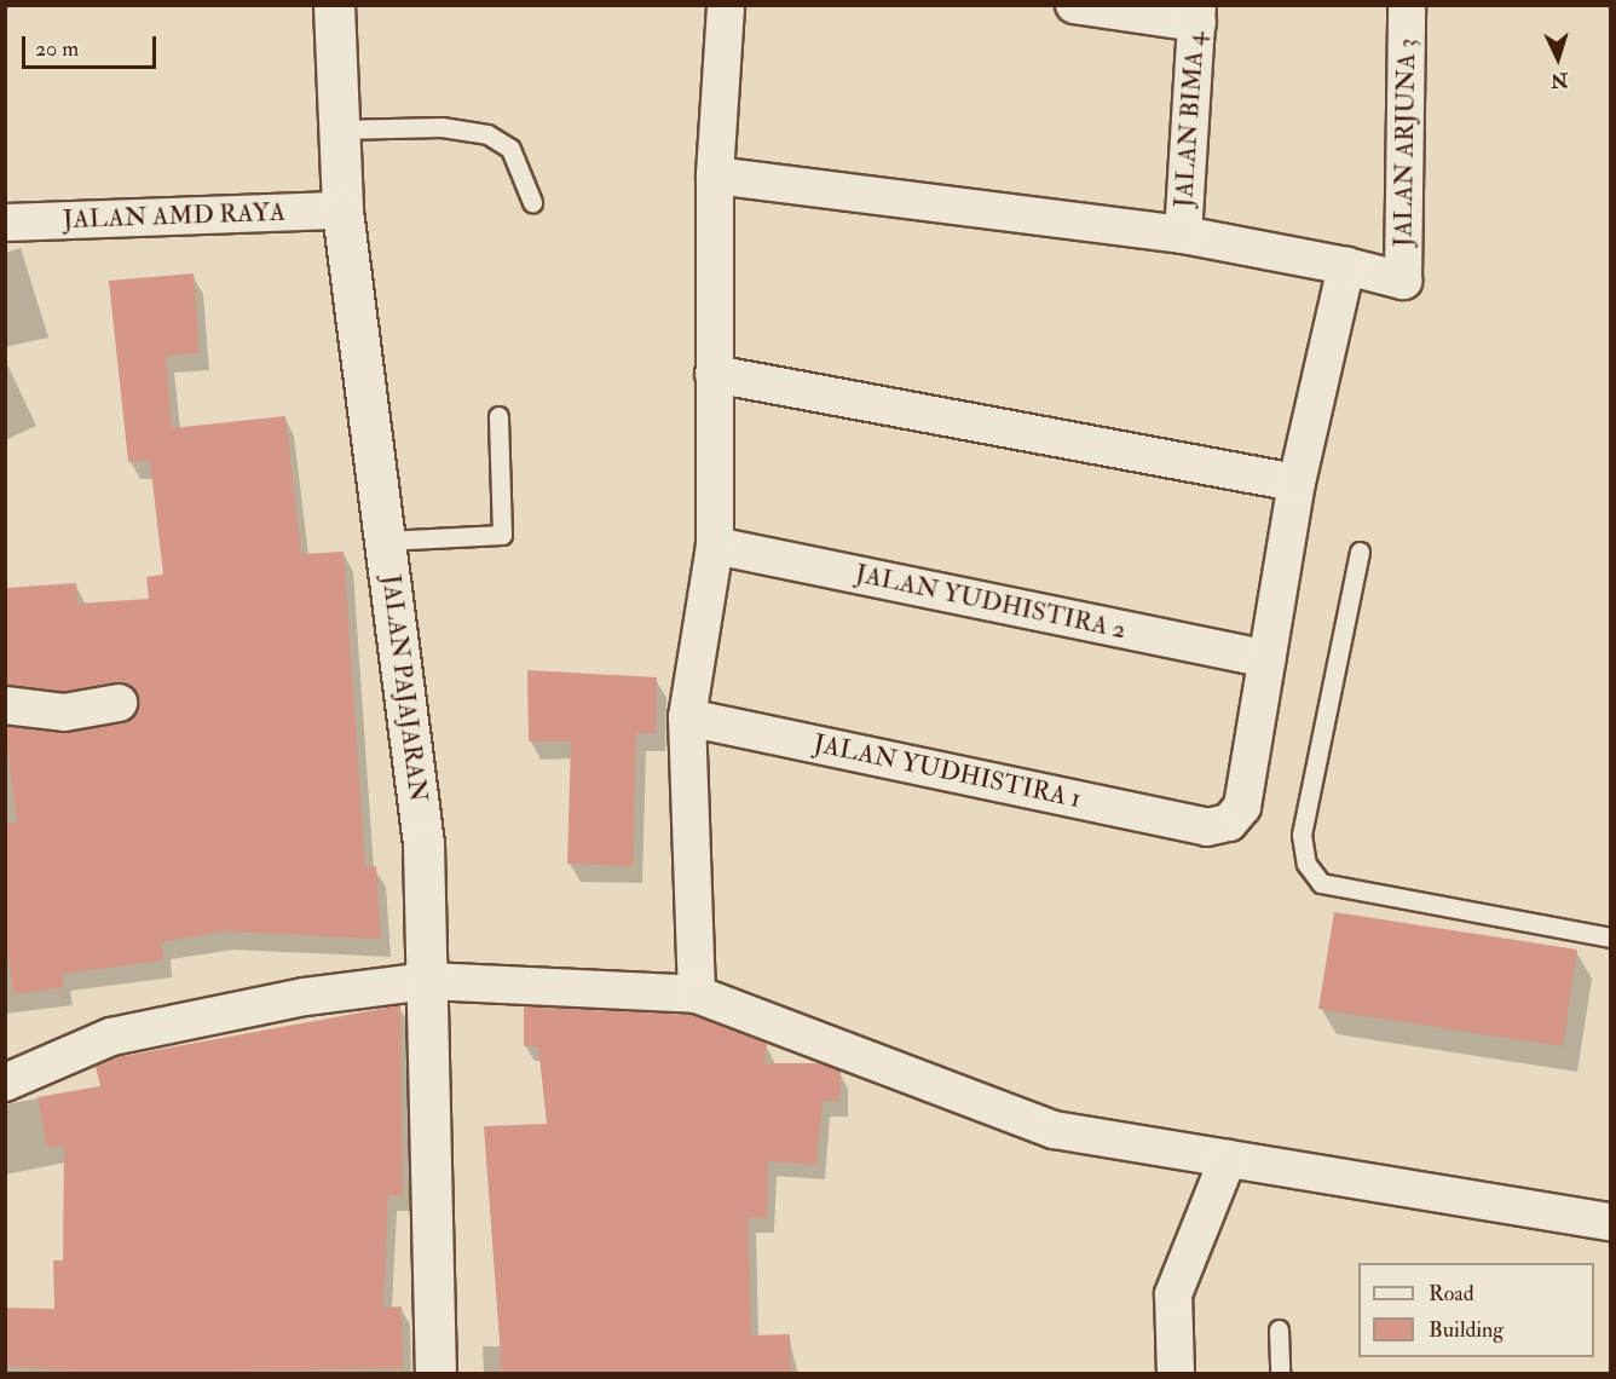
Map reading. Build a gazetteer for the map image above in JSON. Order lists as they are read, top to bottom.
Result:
{
  "streets": {
    "main road": ["JALAN PAJAJARAN"],
    "street": [
      "JALAN BIMA 4",
      "JALAN ARJUNA 3",
      "JALAN AMD RAYA",
      "JALAN YUDHISTIRA 2",
      "JALAN YUDHISTIRA 1"
    ]
  },
  "crossings": [
    ["JALAN AMD RAYA", "JALAN PAJAJARAN"],
    ["JALAN YUDHISTIRA 2", "JALAN YUDHISTIRA 1"]
  ],
  "legend": ["Road", "Building"],
  "scale_bar": "20 m",
  "north": "bottom"
}
